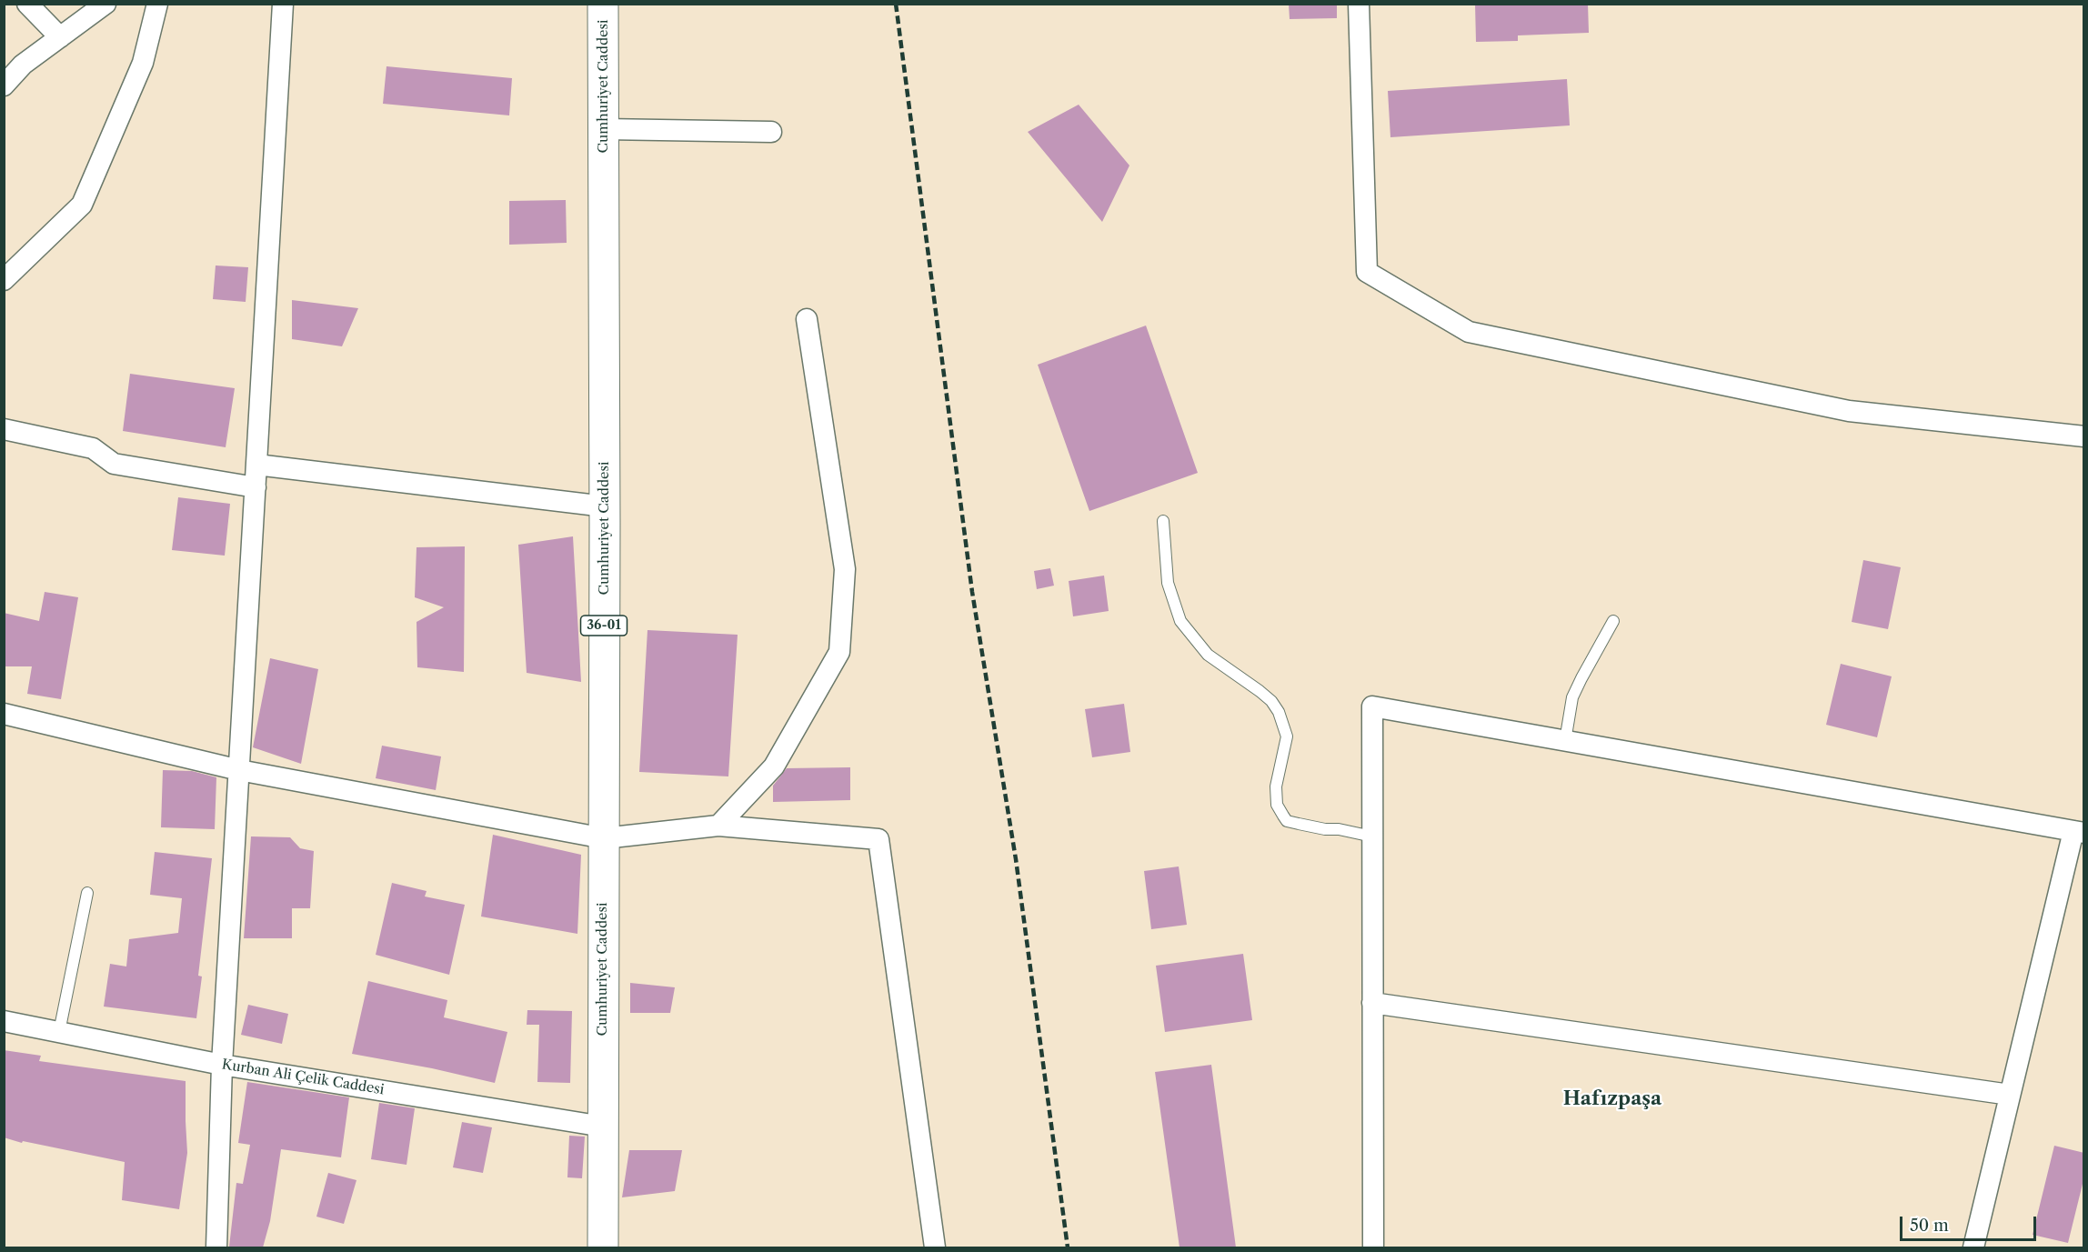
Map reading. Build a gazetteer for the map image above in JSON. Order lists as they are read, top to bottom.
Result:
{
  "streets": {
    "main road": ["Cumhuriyet Caddesi", "36-01"],
    "street": ["Kurban Ali Çelik Caddesi"]
  },
  "crossings": [
    ["Cumhuriyet Caddesi", "Kurban Ali Çelik Caddesi"]
  ],
  "districts": ["Hafızpaşa"],
  "scale_bar": "50 m"
}
